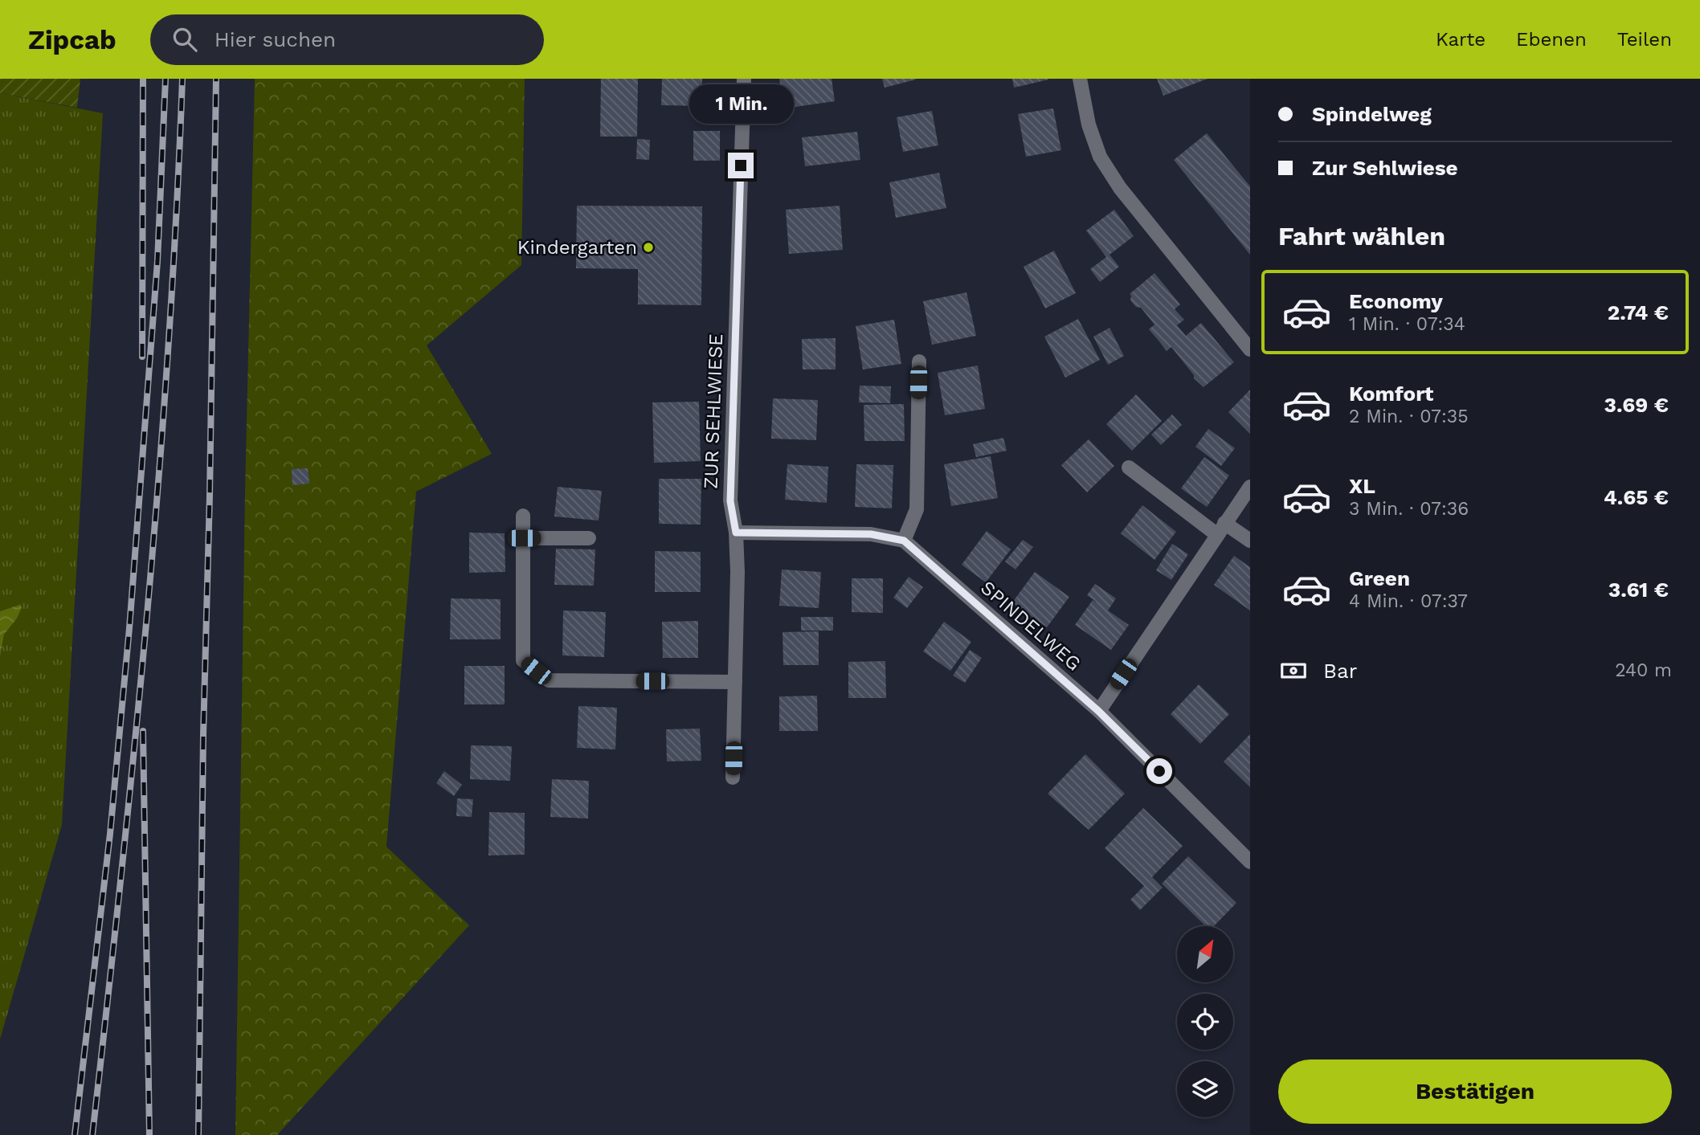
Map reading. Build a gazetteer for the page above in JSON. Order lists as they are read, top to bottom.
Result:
{
  "streets": {
    "street": ["ZUR SEHLWIESE", "SPINDELWEG"]
  },
  "places": ["Kindergarten"],
  "north": "top right",
  "page": {
    "header": "Zipcab",
    "search": "Hier suchen",
    "nav": ["Karte", "Ebenen", "Teilen"],
    "banner": ["Spindelweg", "Zur Sehlwiese"],
    "bubble": "1 Min.",
    "heading": "Fahrt wählen",
    "list": [
      {
        "name": "Economy",
        "note": "1 Min. · 07:34",
        "value": "2.74 €"
      },
      {
        "name": "Komfort",
        "note": "2 Min. · 07:35",
        "value": "3.69 €"
      },
      {
        "name": "XL",
        "note": "3 Min. · 07:36",
        "value": "4.65 €"
      },
      {
        "name": "Green",
        "note": "4 Min. · 07:37",
        "value": "3.61 €"
      }
    ],
    "pay": ["Bar", "240 m"],
    "buttons": "Bestätigen"
  }
}
